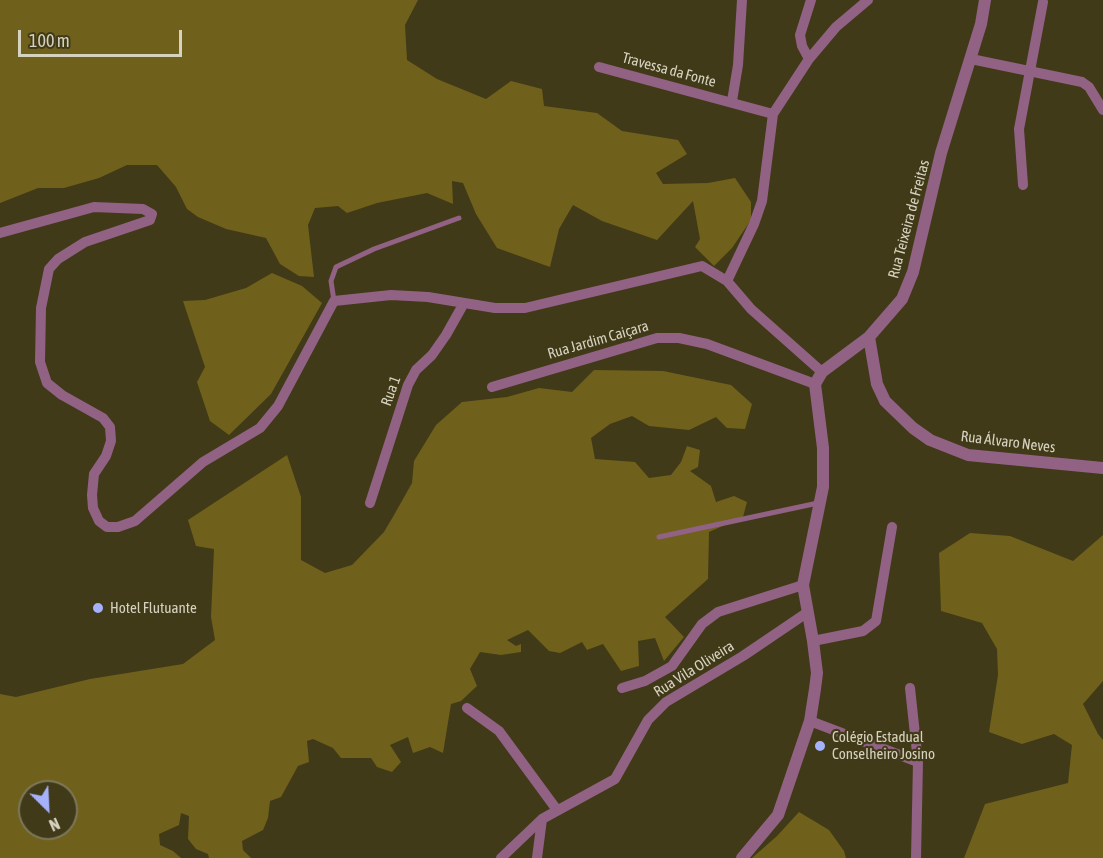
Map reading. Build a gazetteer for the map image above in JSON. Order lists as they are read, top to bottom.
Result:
{
  "streets": {
    "street": [
      "Travessa da Fonte",
      "Rua Teixeira de Freitas",
      "Rua Jardim Caiçara",
      "Rua 1",
      "Rua Álvaro Neves",
      "Rua Vila Oliveira"
    ]
  },
  "crossings": [
    ["Rua Teixeira de Freitas", "Rua Jardim Caiçara"],
    ["Rua Teixeira de Freitas", "Rua Álvaro Neves"]
  ],
  "places": ["Hotel Flutuante", "Colégio Estadual Conselheiro Josino"],
  "scale_bar": "100 m",
  "north": "bottom right"
}
